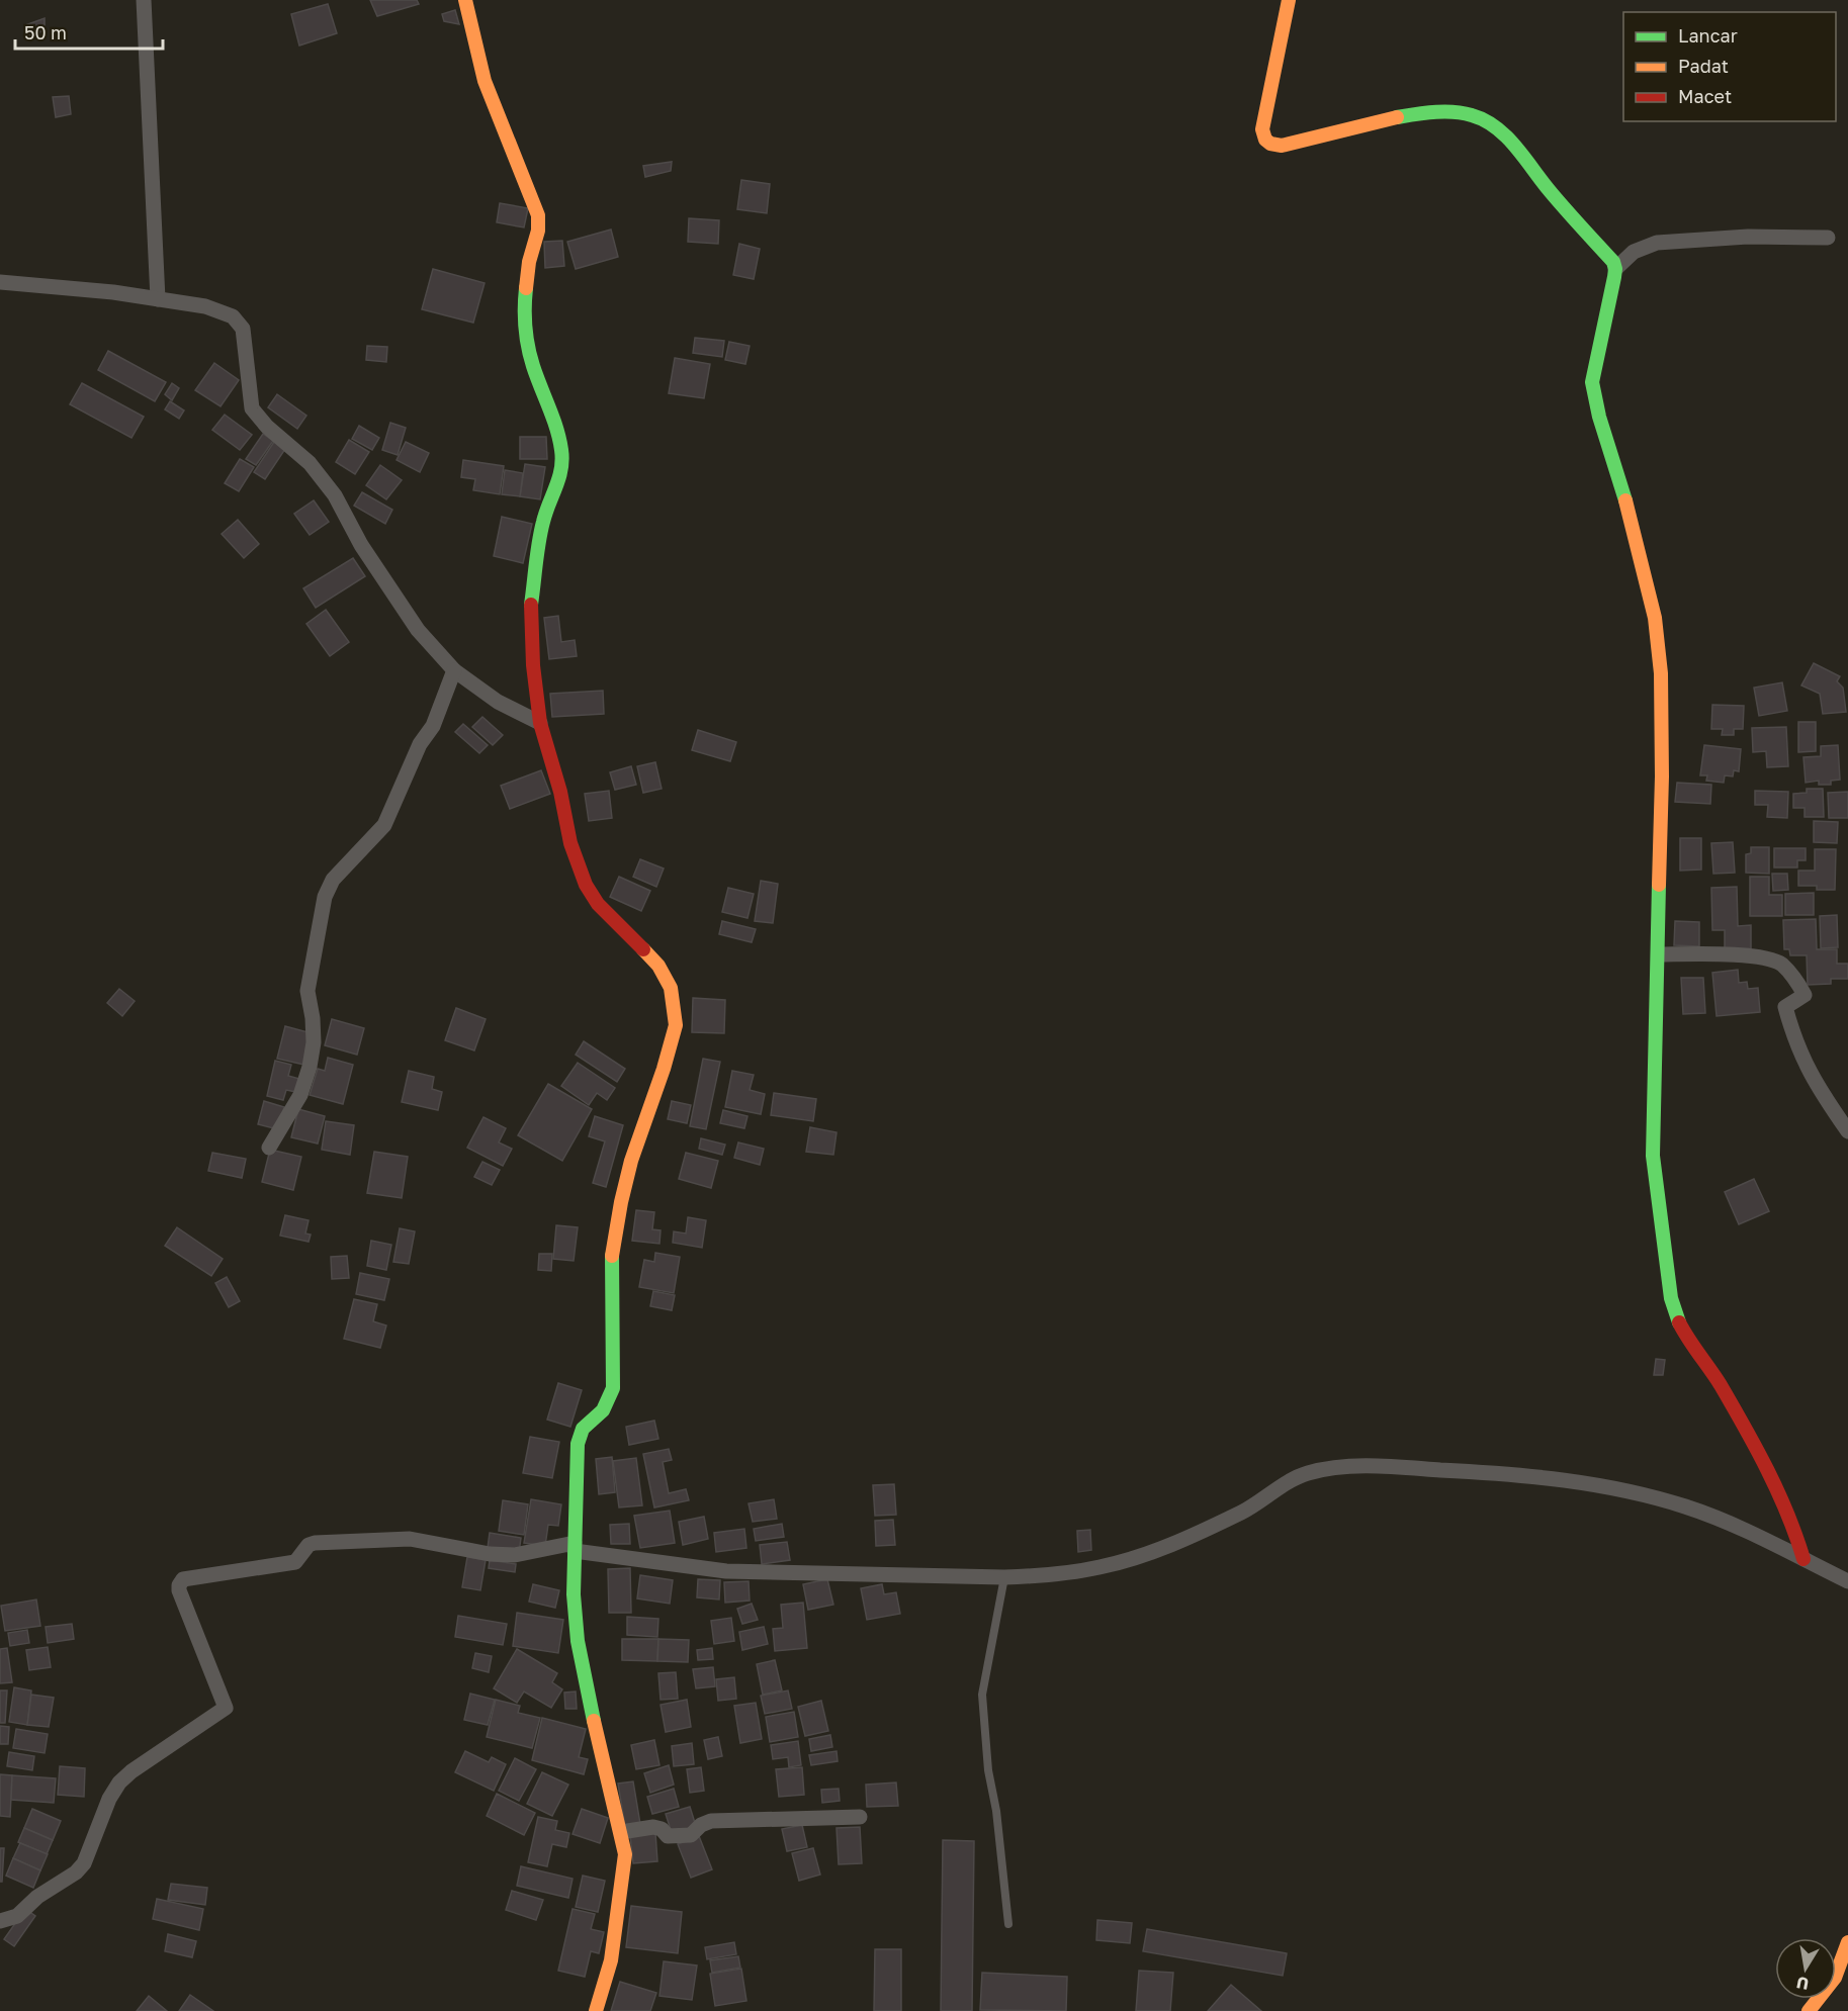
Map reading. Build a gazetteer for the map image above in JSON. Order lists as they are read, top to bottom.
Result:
{
  "legend": ["Lancar", "Padat", "Macet"],
  "scale_bar": "50 m",
  "north": "bottom"
}
